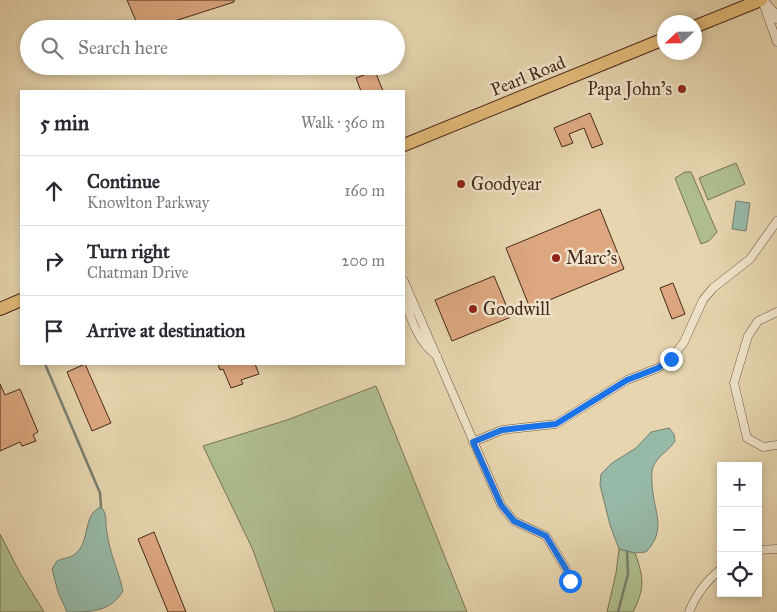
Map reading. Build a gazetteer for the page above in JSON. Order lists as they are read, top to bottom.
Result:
{
  "streets": {
    "main road": ["Pearl Road"]
  },
  "places": [
    "Papa John's",
    "Goodyear",
    "Marc's",
    "Goodwill"
  ],
  "north": "left",
  "page": {
    "search": "Search here",
    "heading": ["5 min", "Walk · 360 m"],
    "list": [
      ["Continue", "Knowlton Parkway", "160 m"],
      ["Turn right", "Chatman Drive", "200 m"],
      "Arrive at destination"
    ],
    "map_buttons": ["+", "−"]
  }
}
